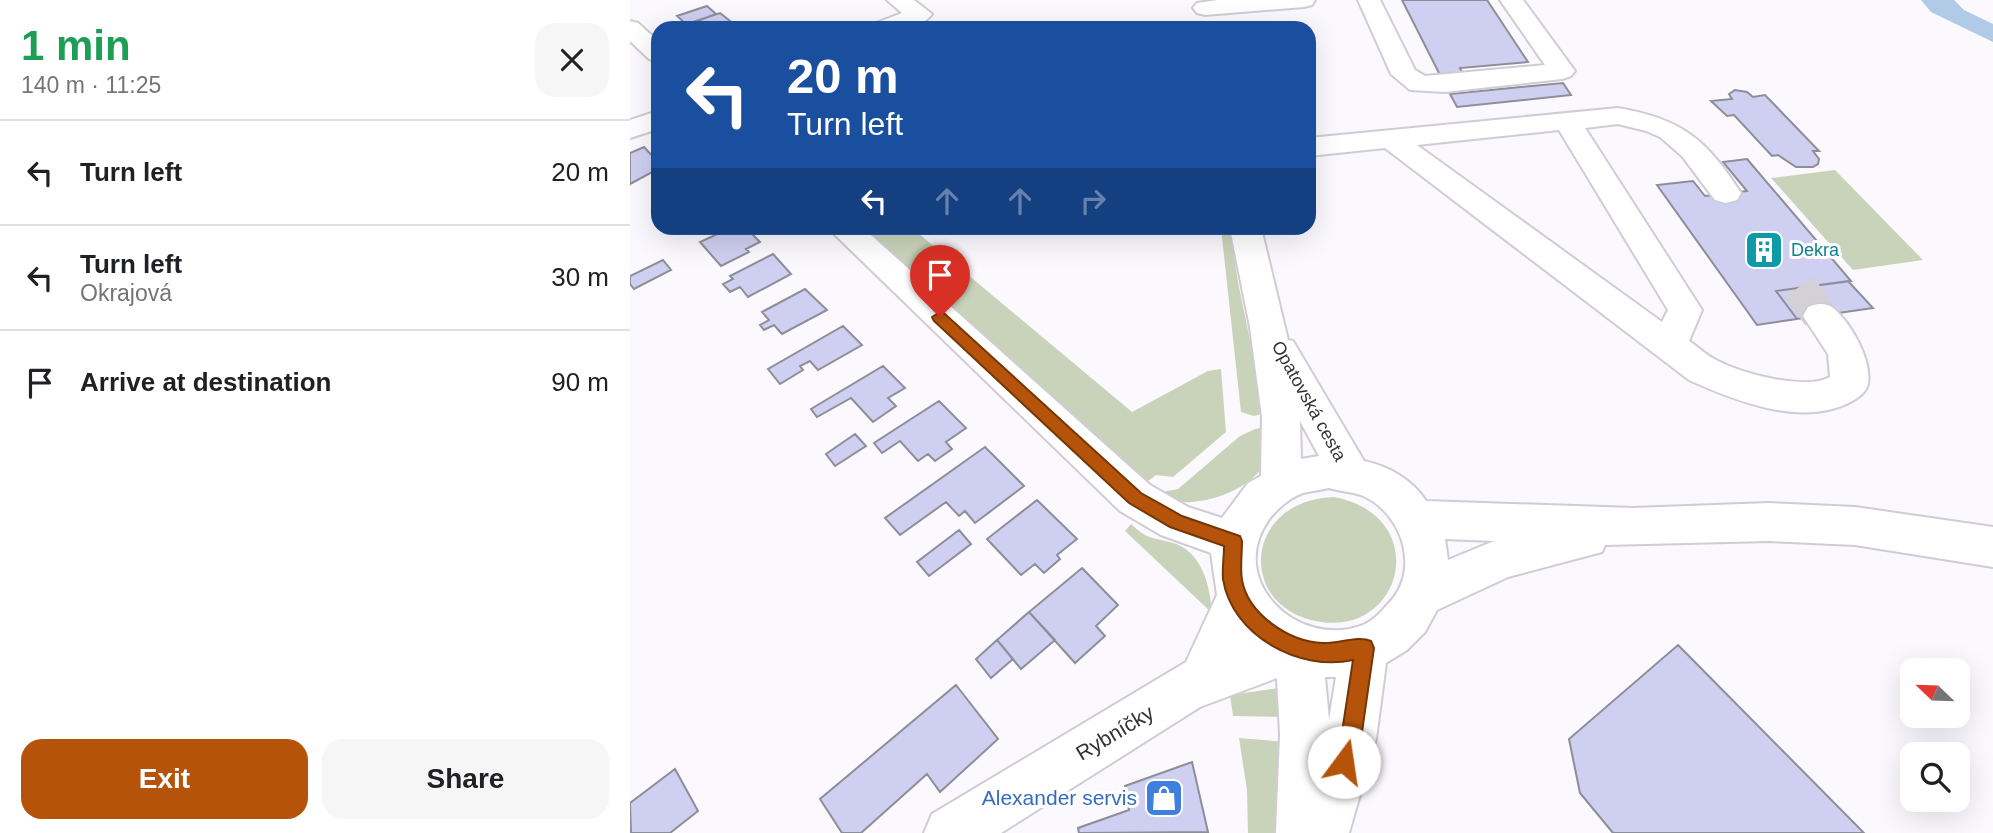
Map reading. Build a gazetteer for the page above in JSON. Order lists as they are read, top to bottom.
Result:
{
  "streets": {
    "street": ["Opatovská cesta", "Rybníčky"]
  },
  "crossings": [
    ["Opatovská cesta", "Rybníčky"]
  ],
  "places": {
    "building": ["Dekra"],
    "shop": ["Alexander servis"]
  },
  "north": "top left",
  "page": {
    "heading": ["1 min", "140 m · 11:25"],
    "turn": ["20 m", "Turn left"],
    "list": [
      {
        "name": "Turn left",
        "value": "20 m"
      },
      {
        "name": "Turn left",
        "note": "Okrajová",
        "value": "30 m"
      },
      {
        "name": "Arrive at destination",
        "value": "90 m"
      }
    ],
    "buttons": ["Exit", "Share"]
  }
}
